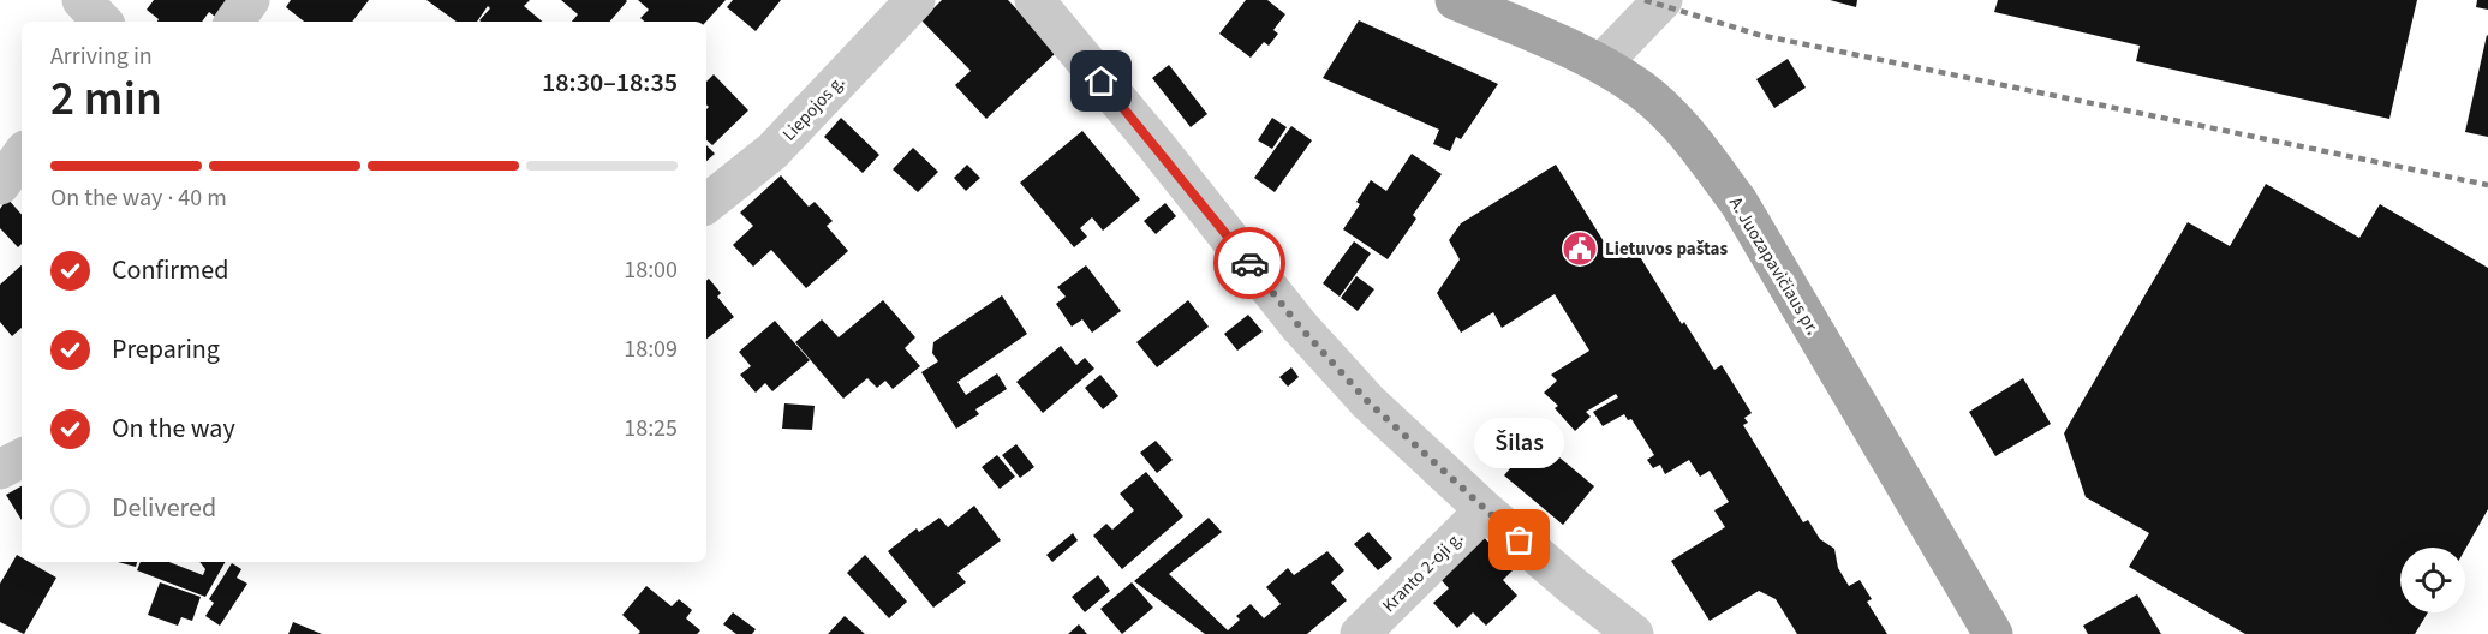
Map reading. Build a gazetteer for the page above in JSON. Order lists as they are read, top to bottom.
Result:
{
  "streets": {
    "main road": ["A. Juozapavičiaus pr."],
    "street": ["Liepojos g.", "Kranto 2-oji g."]
  },
  "places": {
    "public building": ["Lietuvos paštas"],
    "other": ["Šilas"]
  },
  "page": {
    "heading": ["2 min", "Arriving in", "18:30–18:35"],
    "bar": "On the way · 40 m",
    "list": [
      ["Confirmed", "18:00"],
      ["Preparing", "18:09"],
      ["On the way", "18:25"],
      "Delivered"
    ],
    "bubble": "Šilas"
  }
}
